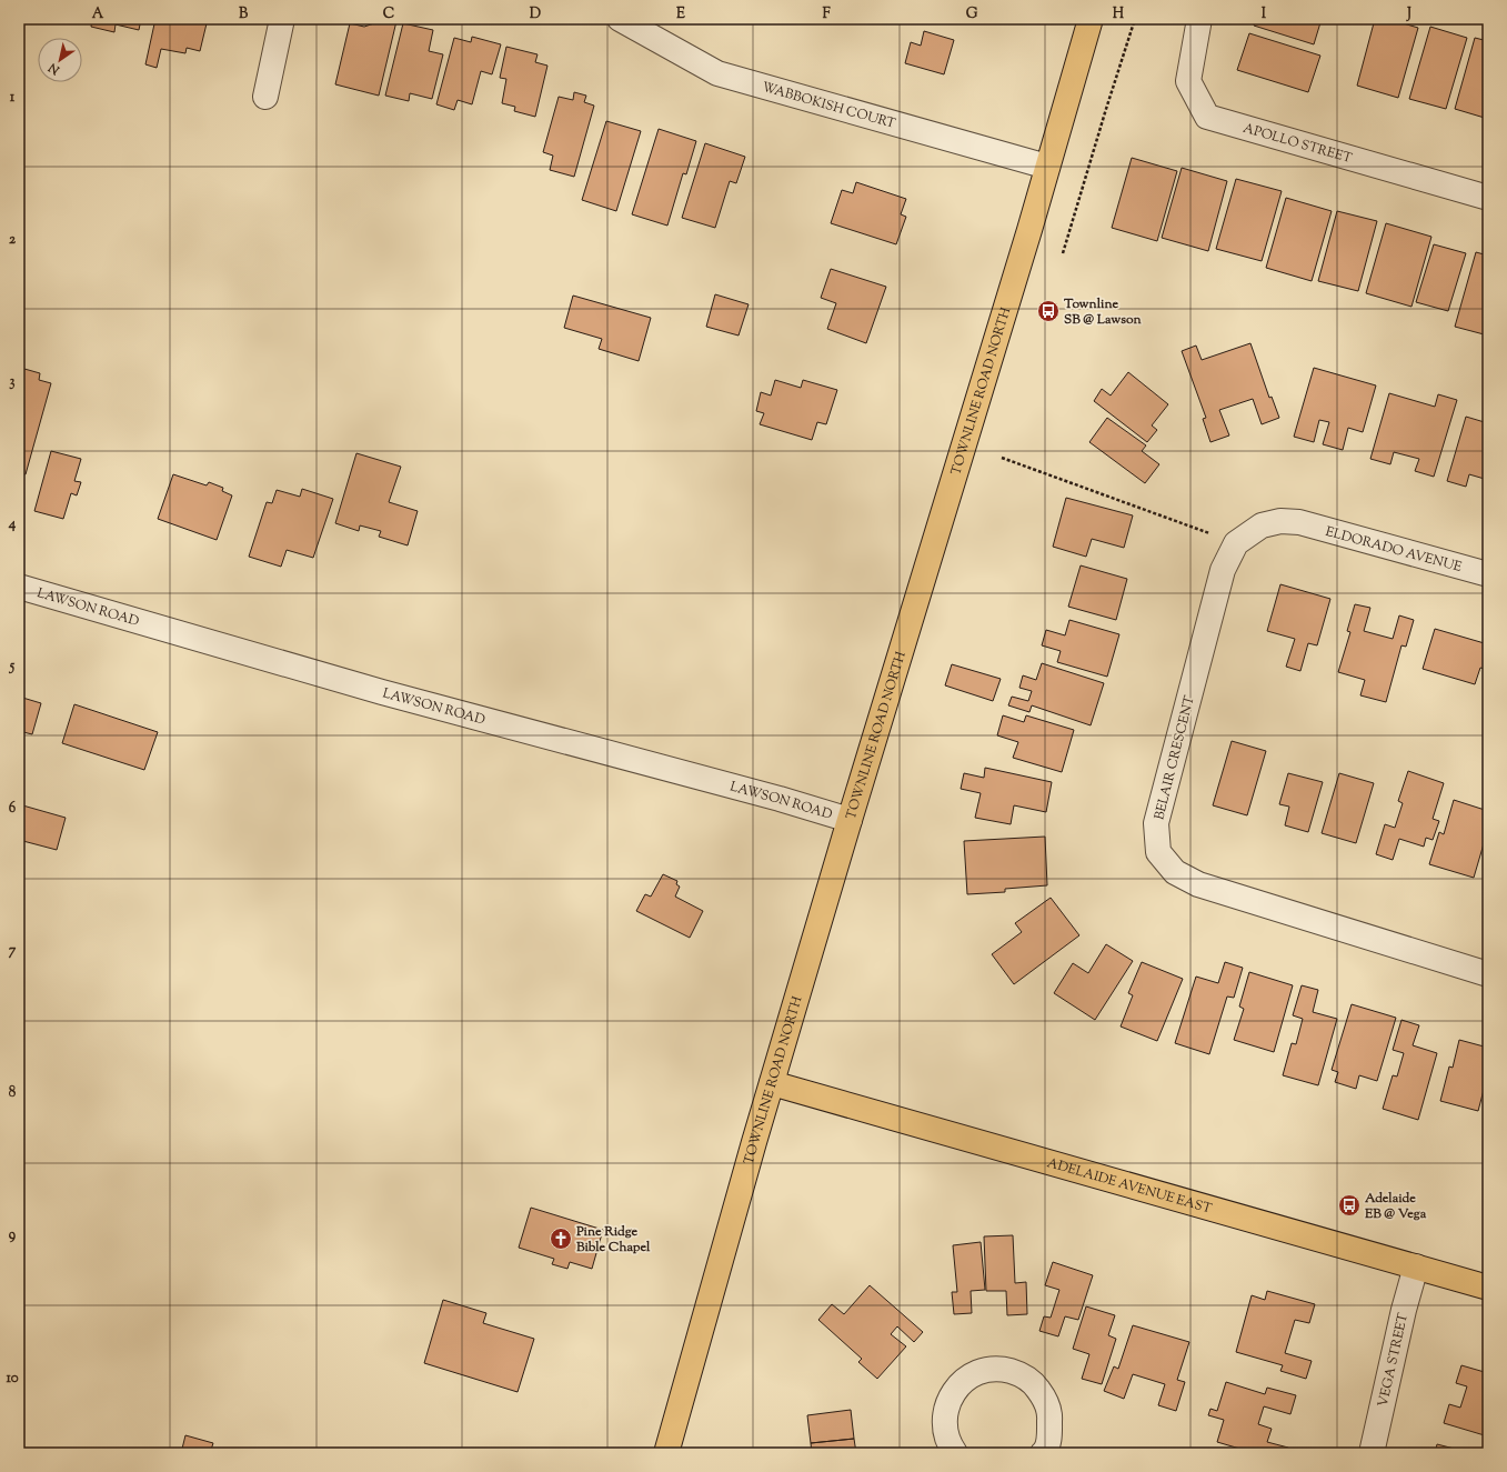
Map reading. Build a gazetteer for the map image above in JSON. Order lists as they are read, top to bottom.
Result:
{
  "streets": {
    "main road": ["TOWNLINE ROAD NORTH", "ADELAIDE AVENUE EAST"],
    "street": [
      "WABBOKISH COURT",
      "APOLLO STREET",
      "ELDORADO AVENUE",
      "LAWSON ROAD",
      "BELAIR CRESCENT",
      "VEGA STREET"
    ]
  },
  "crossings": [
    ["WABBOKISH COURT", "TOWNLINE ROAD NORTH"],
    ["TOWNLINE ROAD NORTH", "LAWSON ROAD"],
    ["TOWNLINE ROAD NORTH", "ADELAIDE AVENUE EAST"],
    ["ELDORADO AVENUE", "BELAIR CRESCENT"],
    ["ADELAIDE AVENUE EAST", "VEGA STREET"]
  ],
  "places": {
    "bus stop": ["Townline SB @ Lawson", "Adelaide EB @ Vega"],
    "church": ["Pine Ridge Bible Chapel"]
  },
  "north": "bottom left",
  "grid": {
    "columns": [
      "A",
      "B",
      "C",
      "D",
      "E",
      "F",
      "G",
      "H",
      "I",
      "J"
    ],
    "rows": [
      "1",
      "2",
      "3",
      "4",
      "5",
      "6",
      "7",
      "8",
      "9",
      "10"
    ]
  }
}
